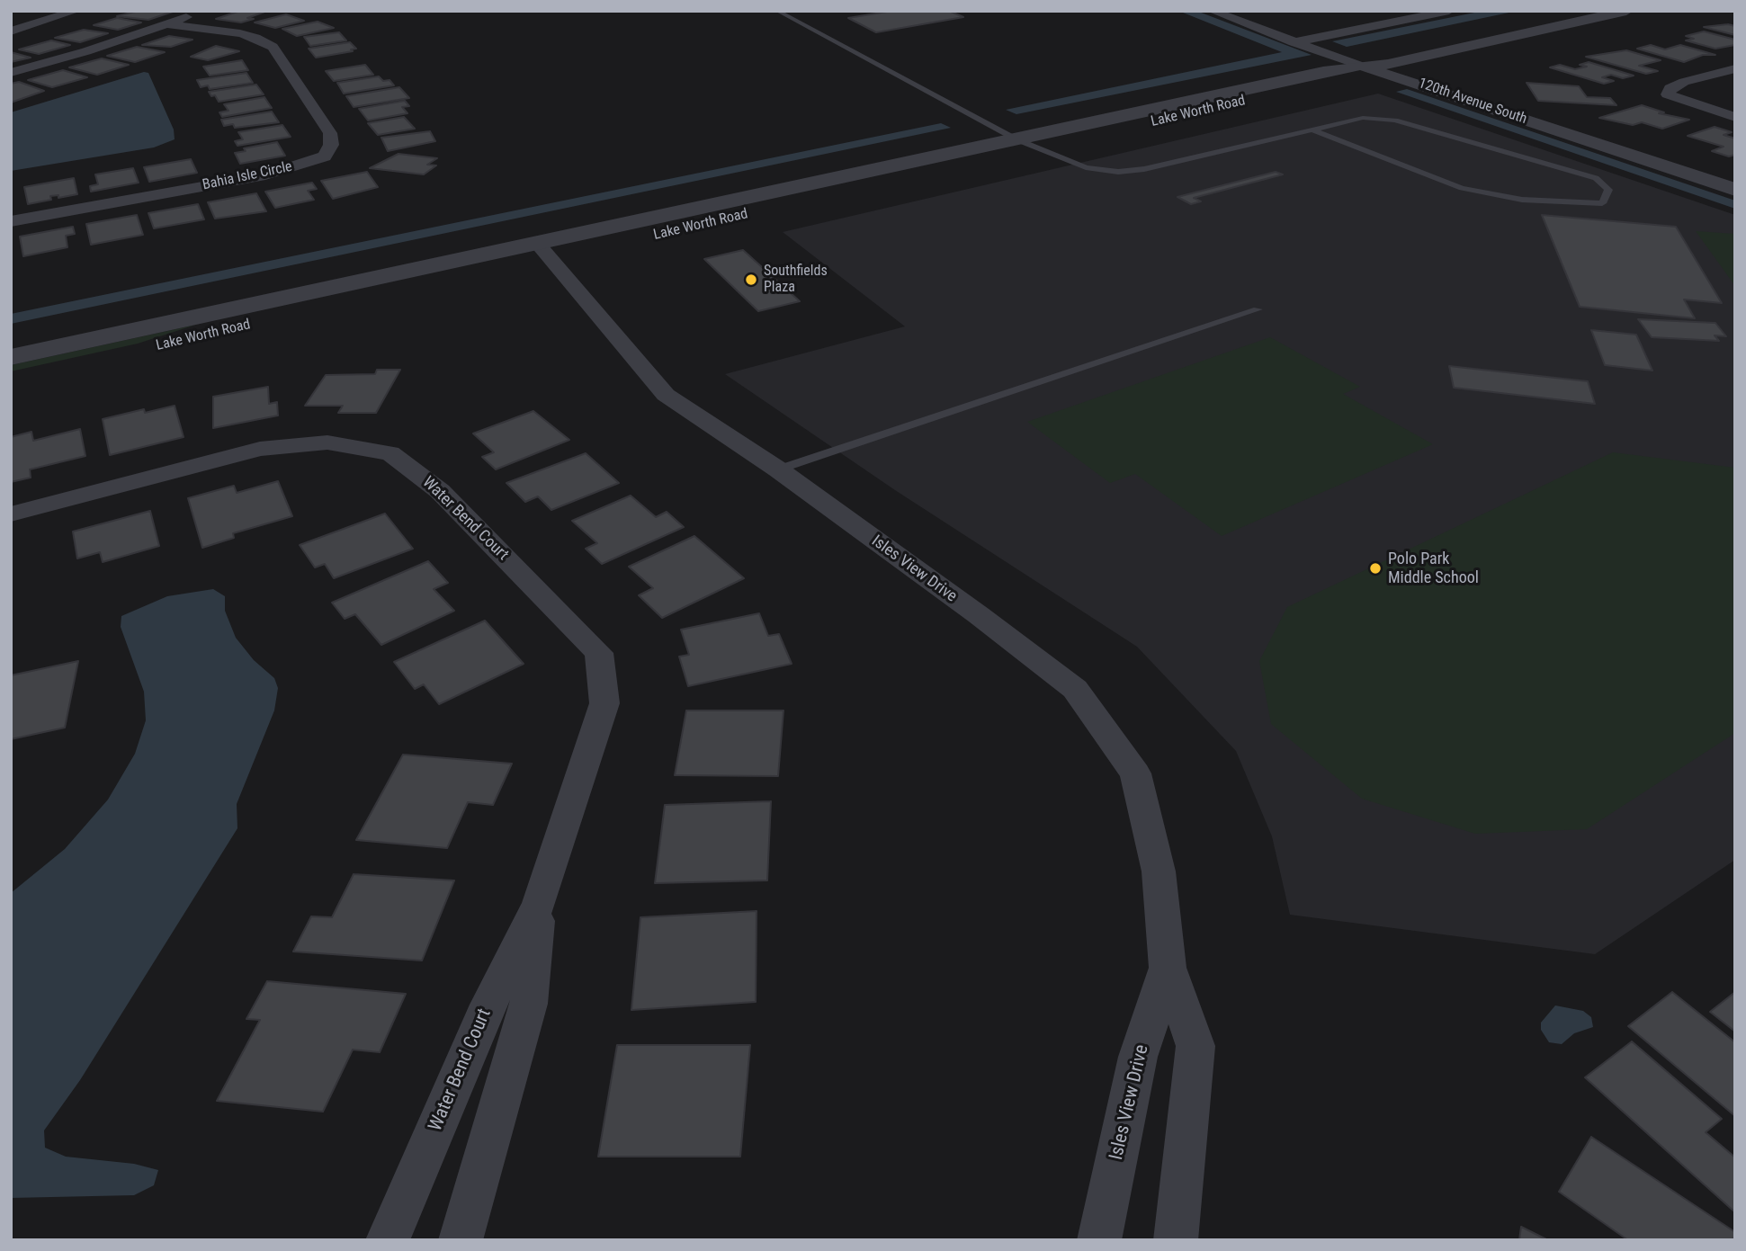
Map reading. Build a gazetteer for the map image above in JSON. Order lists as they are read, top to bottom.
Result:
{
  "streets": {
    "street": [
      "120th Avenue South",
      "Lake Worth Road",
      "Bahia Isle Circle",
      "Water Bend Court",
      "Isles View Drive"
    ]
  },
  "crossings": [
    ["120th Avenue South", "Lake Worth Road"],
    ["Lake Worth Road", "Isles View Drive"]
  ],
  "places": ["Southfields Plaza", "Polo Park Middle School"]
}
